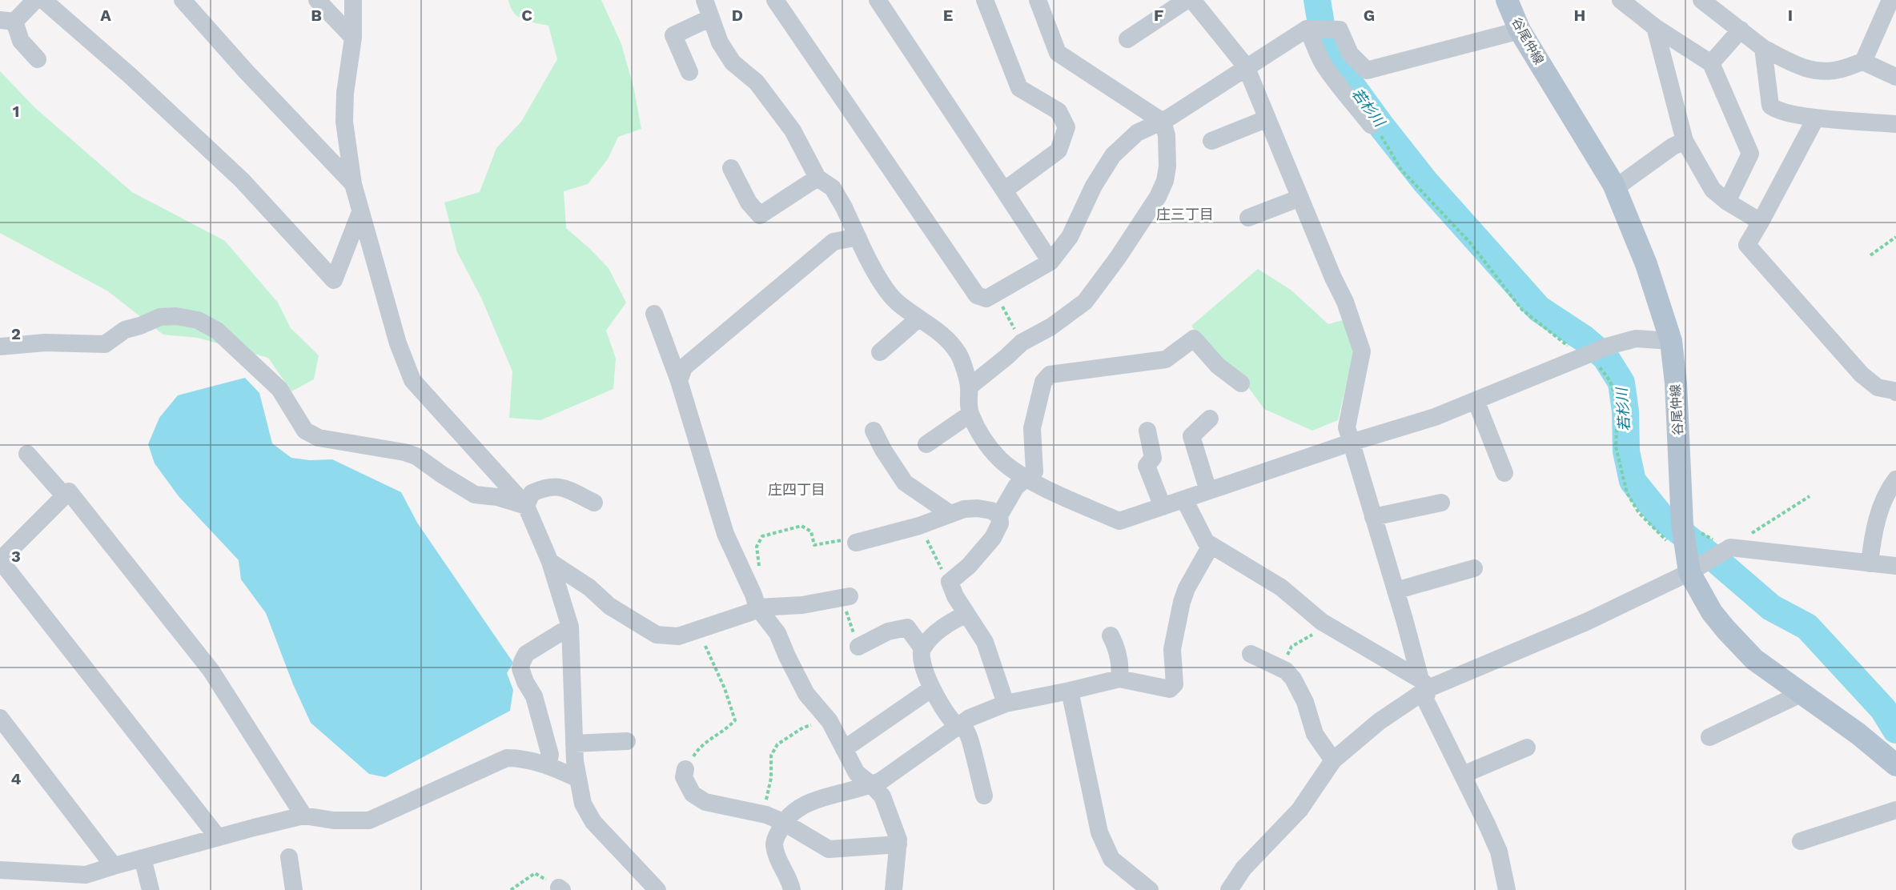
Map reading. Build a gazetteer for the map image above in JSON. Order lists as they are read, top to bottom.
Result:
{
  "streets": {
    "main road": ["谷尾仲線"]
  },
  "districts": ["庄三丁目", "庄四丁目"],
  "water": ["若杉川"],
  "grid": {
    "columns": [
      "A",
      "B",
      "C",
      "D",
      "E",
      "F",
      "G",
      "H",
      "I"
    ],
    "rows": [
      "1",
      "2",
      "3",
      "4"
    ]
  }
}
